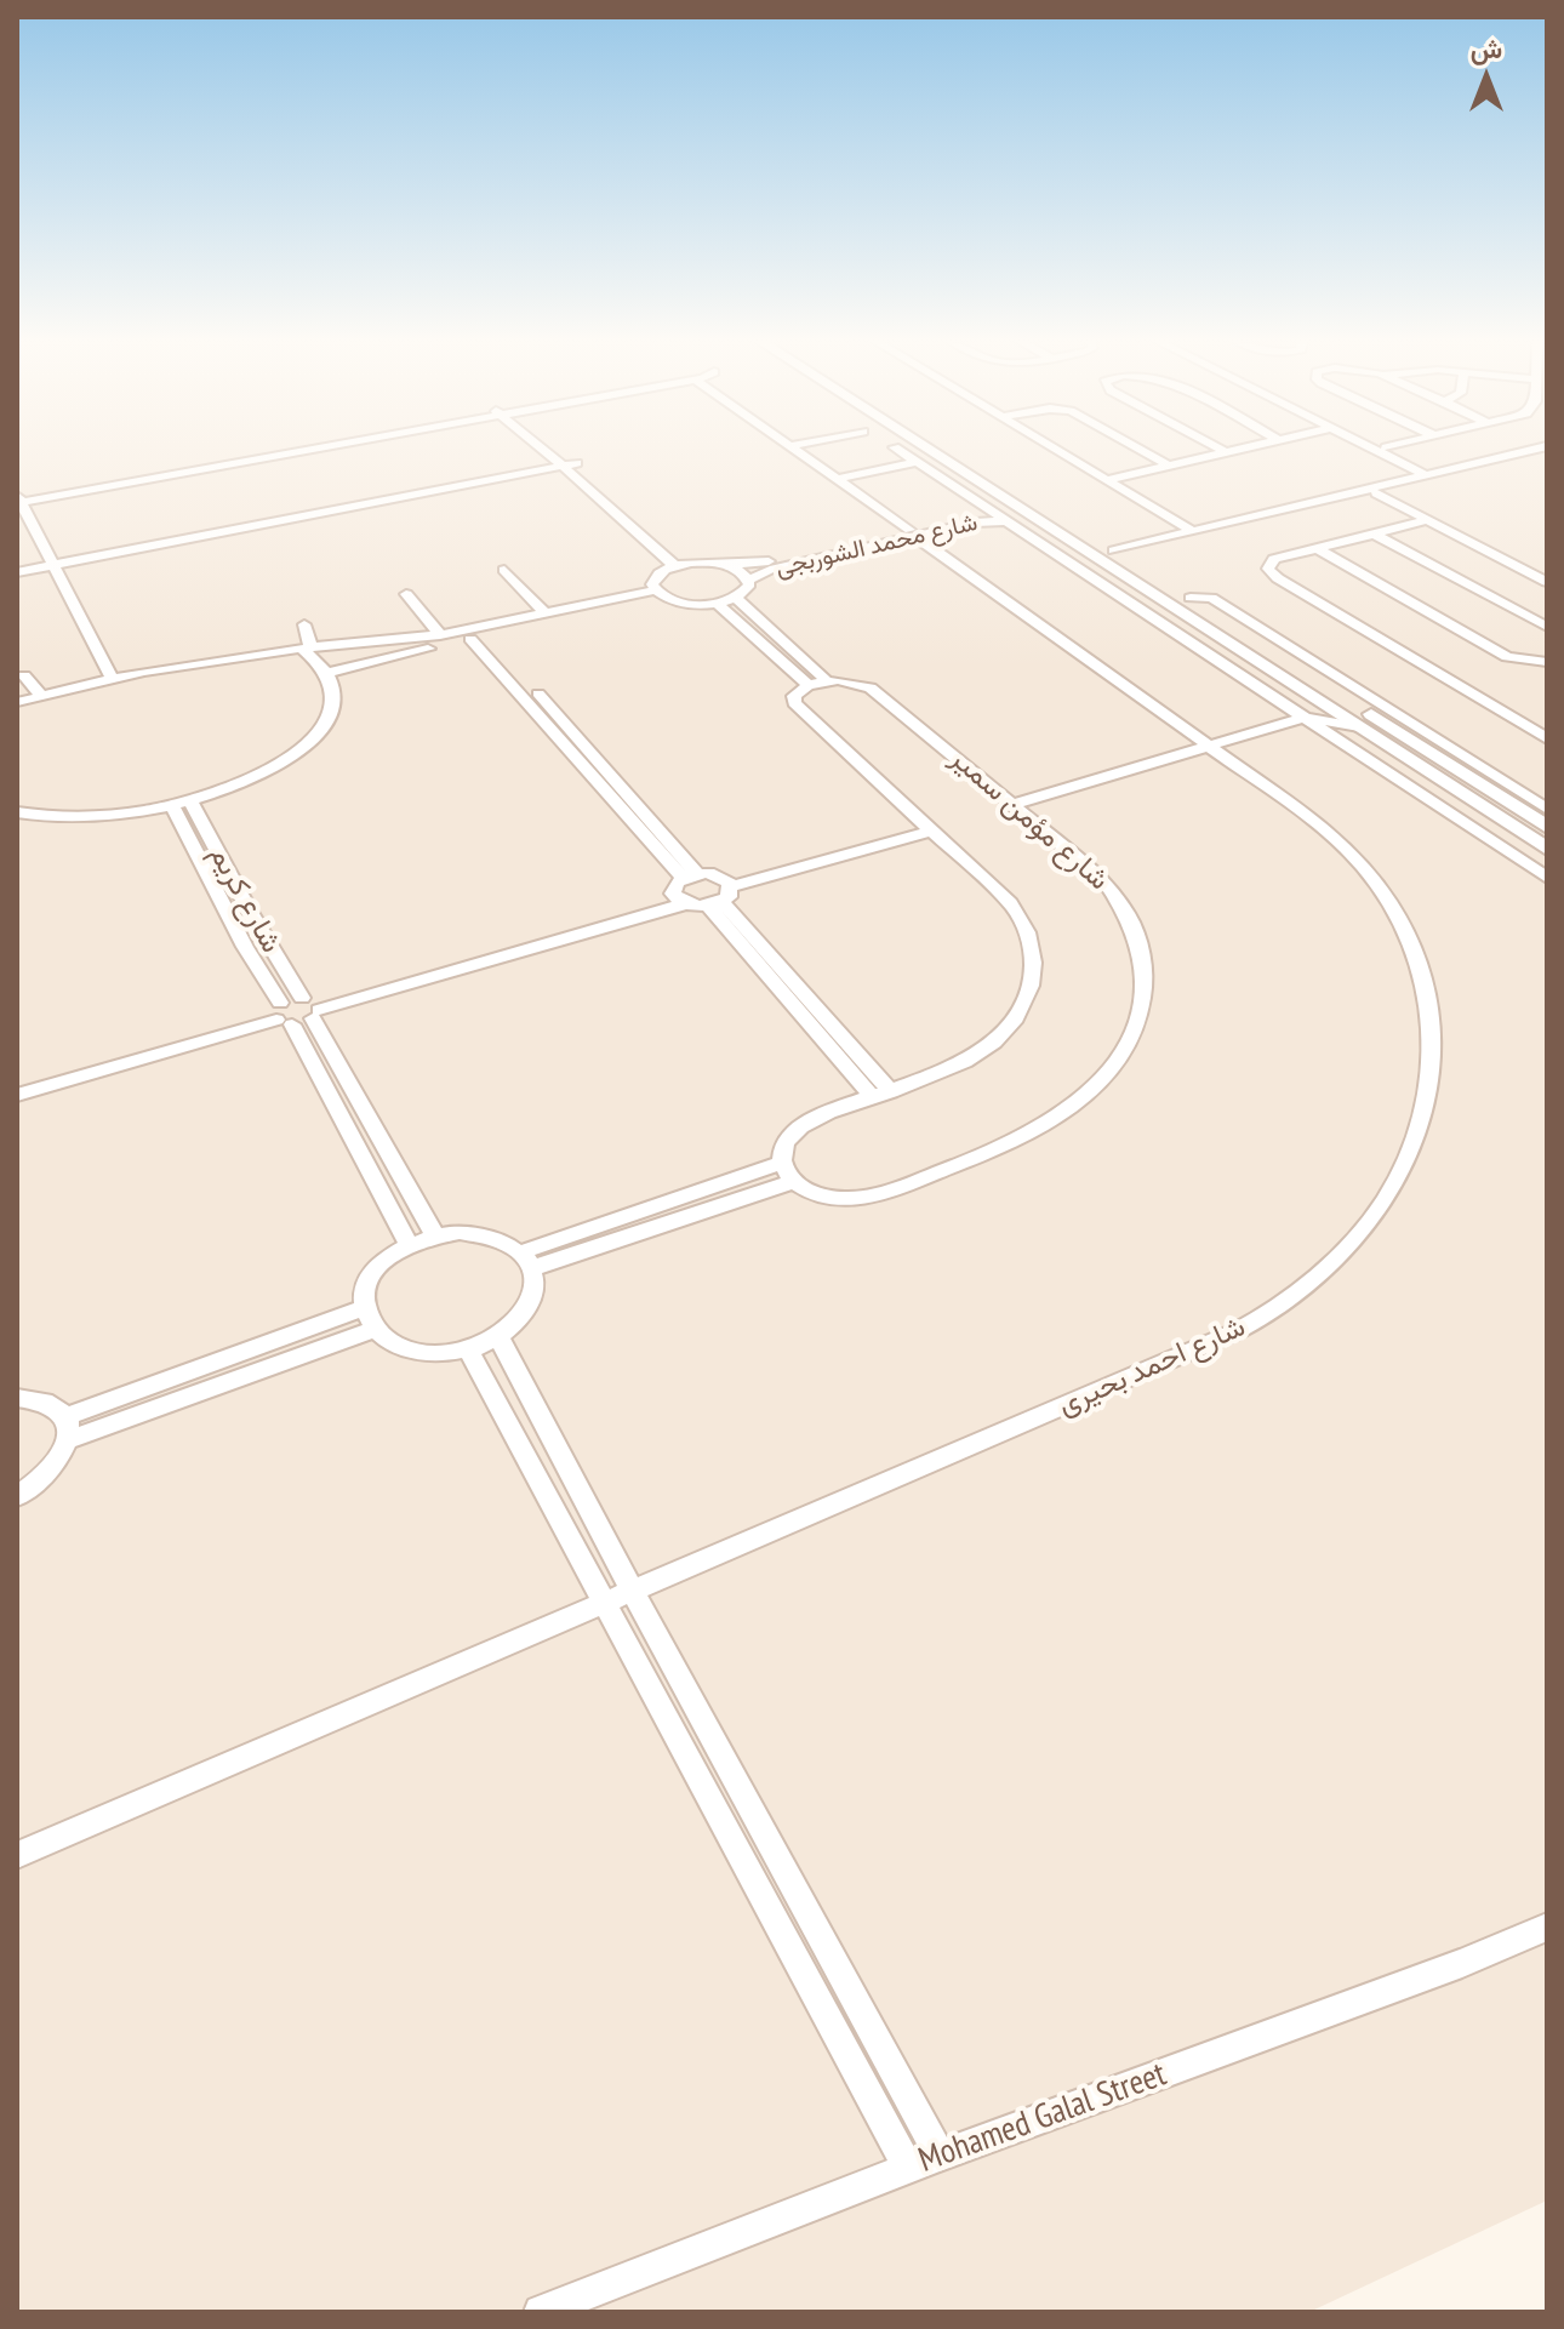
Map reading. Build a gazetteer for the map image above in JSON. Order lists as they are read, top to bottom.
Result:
{
  "streets": {
    "street": [
      "شارع محمد الشوربجى",
      "شارع مؤمن سمير",
      "شارع كريم",
      "شارع احمد بحيرى",
      "Mohamed Galal Street"
    ]
  },
  "crossings": [
    ["شارع محمد الشوربجى", "شارع احمد بحيرى"]
  ],
  "north": "top"
}
